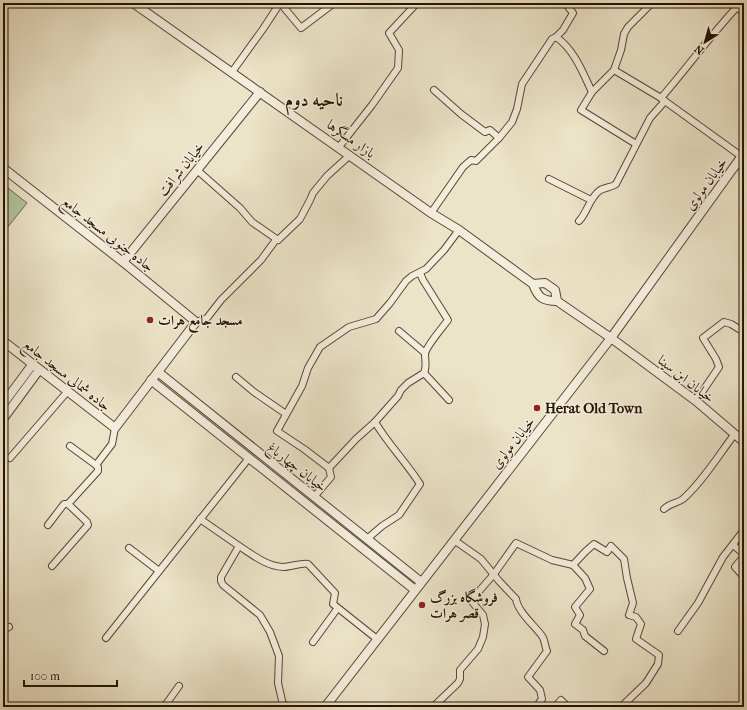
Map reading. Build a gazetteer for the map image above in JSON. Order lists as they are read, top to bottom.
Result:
{
  "streets": {
    "street": [
      "بازار مسگرها",
      "خیابان شرافت",
      "خیابان مولوی",
      "جاده جنوبی مسجد جامع",
      "جاده شمالی مسجد جامع",
      "خیابان ابن سینا",
      "خیابان چهارباغ"
    ]
  },
  "crossings": [
    ["بازار مسگرها", "خیابان شرافت"],
    ["بازار مسگرها", "خیابان مولوی"],
    ["بازار مسگرها", "خیابان ابن سینا"],
    ["خیابان شرافت", "جاده جنوبی مسجد جامع"],
    ["خیابان مولوی", "خیابان ابن سینا"],
    ["خیابان مولوی", "خیابان چهارباغ"]
  ],
  "districts": ["ناحیه دوم"],
  "places": ["مسجد جامع هرات", "Herat Old Town", "فروشگاه بزرگ قصر هرات"],
  "scale_bar": "100 m",
  "north": "bottom left"
}
